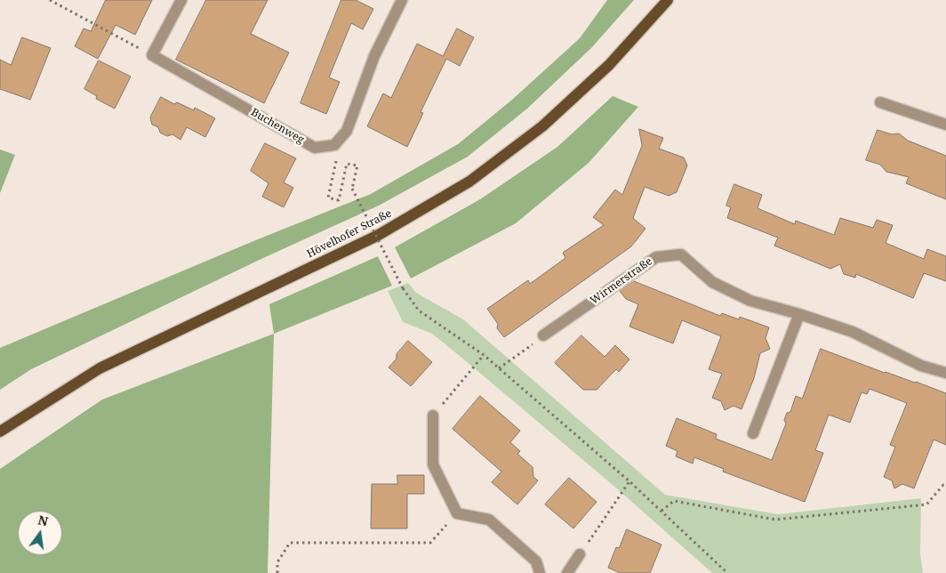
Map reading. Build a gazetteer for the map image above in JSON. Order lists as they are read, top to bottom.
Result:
{
  "streets": {
    "main road": ["Hövelhofer Straße"],
    "street": ["Buchenweg", "Wirmerstraße"]
  },
  "north": "top"
}
